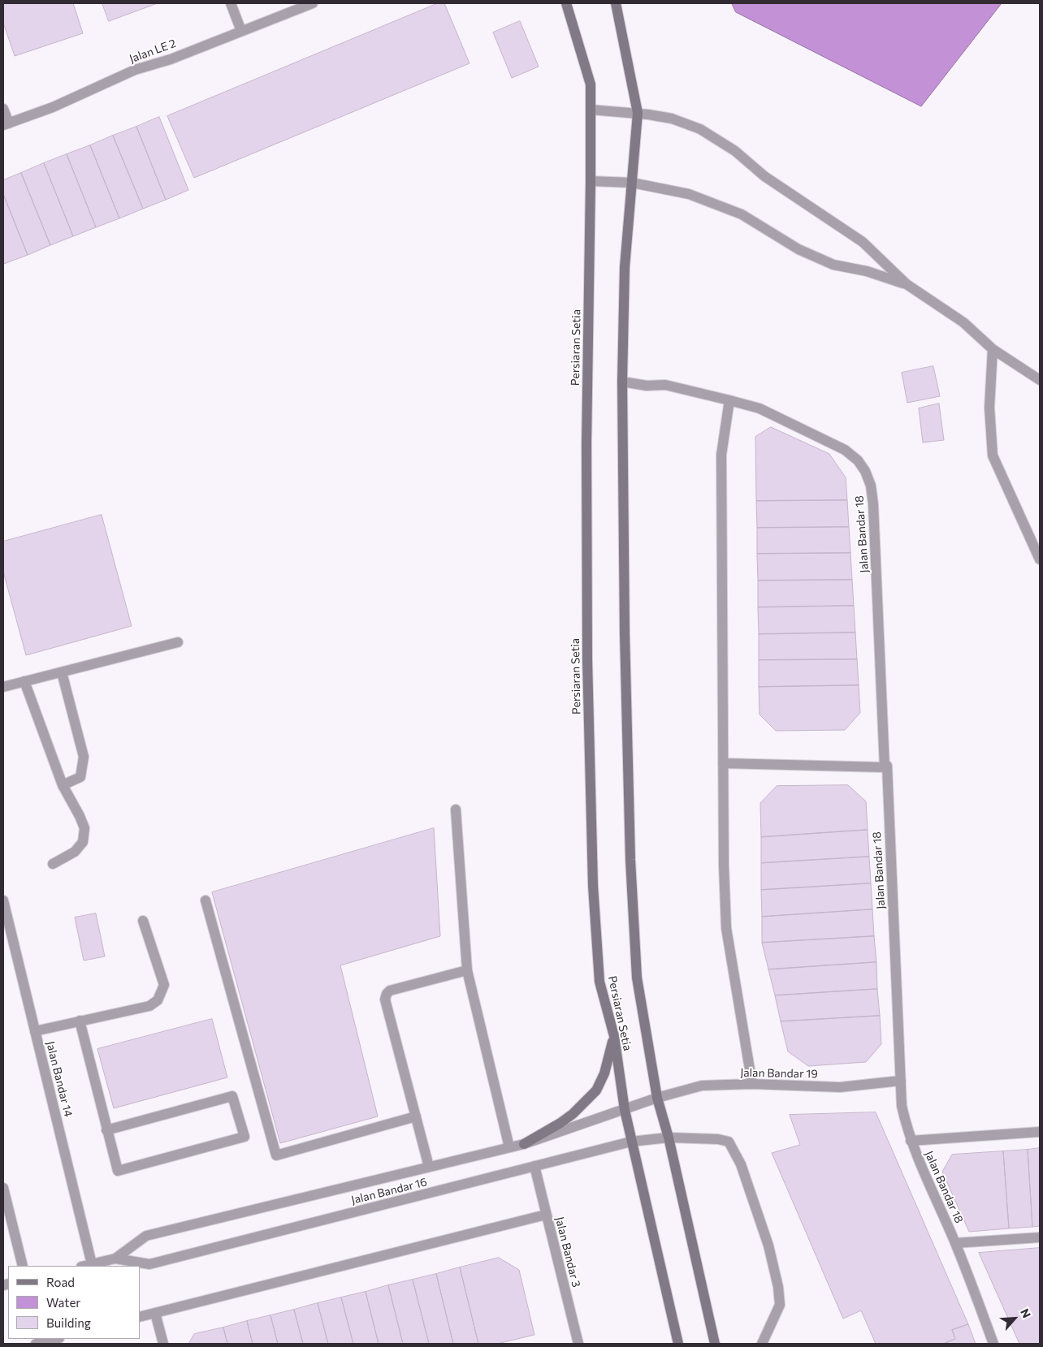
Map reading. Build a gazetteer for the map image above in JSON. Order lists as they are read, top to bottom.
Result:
{
  "streets": {
    "street": [
      "Jalan LE 2",
      "Persiaran Setia",
      "Jalan Bandar 18",
      "Jalan Bandar 19",
      "Jalan Bandar 14",
      "Jalan Bandar 16",
      "Jalan Bandar 3"
    ]
  },
  "crossings": [
    ["Persiaran Setia", "Jalan Bandar 18"],
    ["Persiaran Setia", "Jalan Bandar 19"],
    ["Persiaran Setia", "Jalan Bandar 16"],
    ["Jalan Bandar 18", "Jalan Bandar 19"],
    ["Jalan Bandar 19", "Jalan Bandar 16"],
    ["Jalan Bandar 14", "Jalan Bandar 16"],
    ["Jalan Bandar 16", "Jalan Bandar 3"]
  ],
  "legend": ["Road", "Water", "Building"],
  "north": "top right"
}
